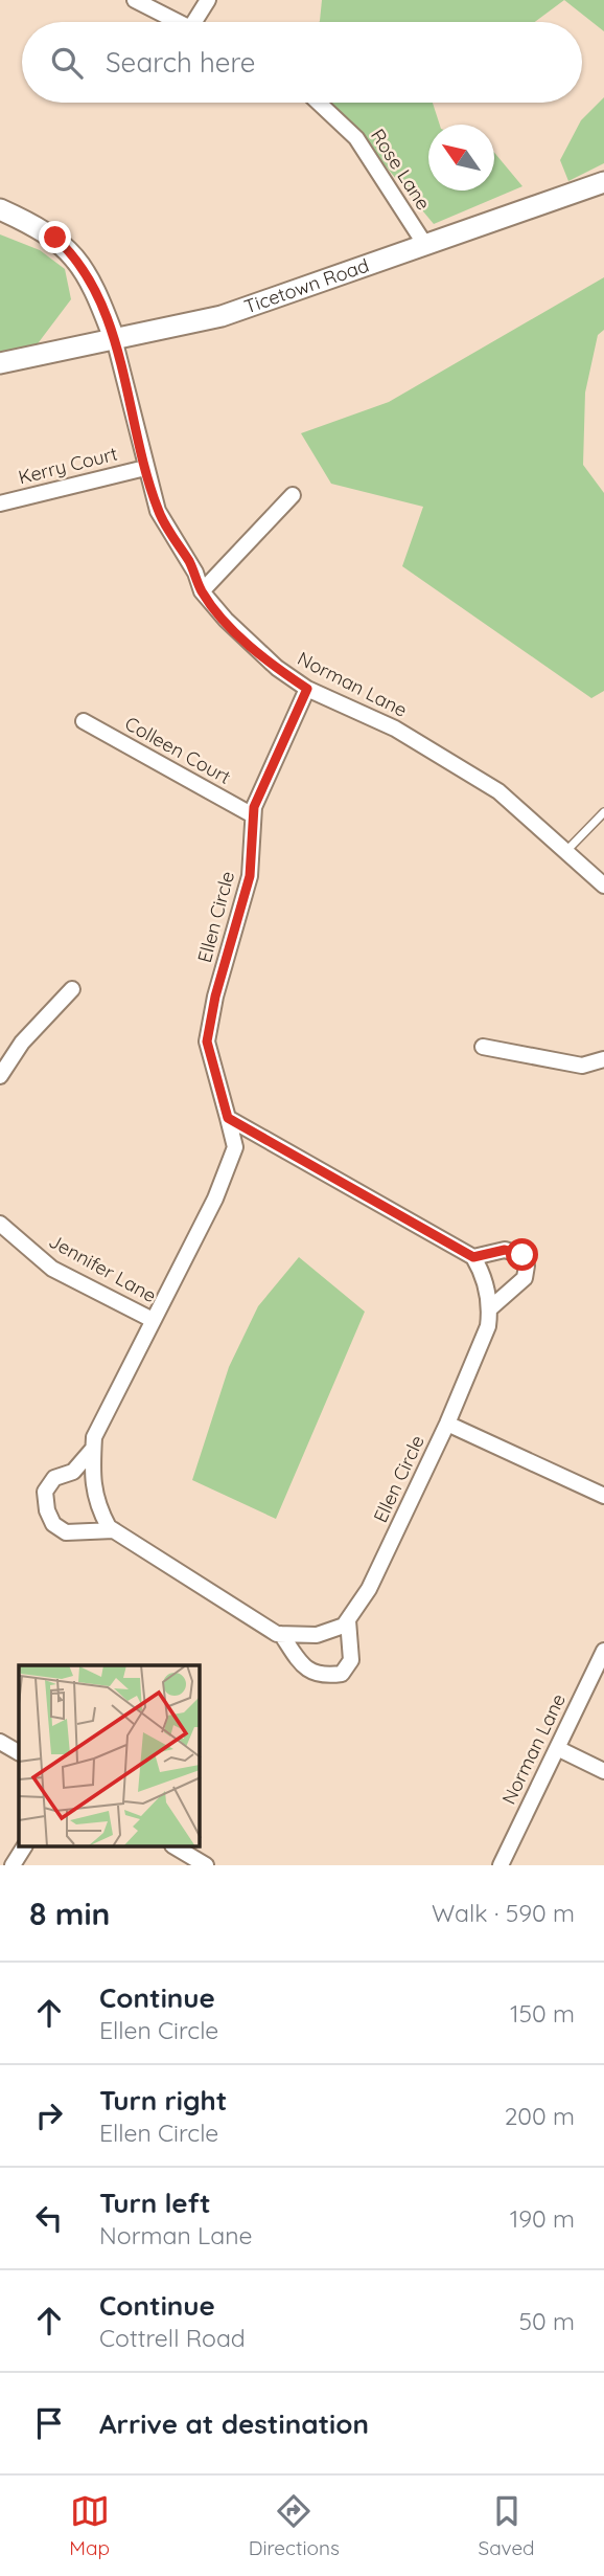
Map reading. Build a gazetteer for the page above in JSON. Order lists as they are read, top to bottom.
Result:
{
  "streets": {
    "street": [
      "Rose Lane",
      "Ticetown Road",
      "Kerry Court",
      "Norman Lane",
      "Colleen Court",
      "Ellen Circle",
      "Jennifer Lane"
    ]
  },
  "crossings": [
    ["Rose Lane", "Ticetown Road"],
    ["Ticetown Road", "Norman Lane"],
    ["Kerry Court", "Norman Lane"],
    ["Norman Lane", "Ellen Circle"],
    ["Colleen Court", "Ellen Circle"],
    ["Ellen Circle", "Jennifer Lane"]
  ],
  "north": "top left",
  "page": {
    "search": "Search here",
    "heading": ["8 min", "Walk · 590 m"],
    "list": [
      ["Continue", "Ellen Circle", "150 m"],
      ["Turn right", "Ellen Circle", "200 m"],
      ["Turn left", "Norman Lane", "190 m"],
      ["Continue", "Cottrell Road", "50 m"],
      "Arrive at destination"
    ],
    "nav": ["Map", "Directions", "Saved"]
  }
}
